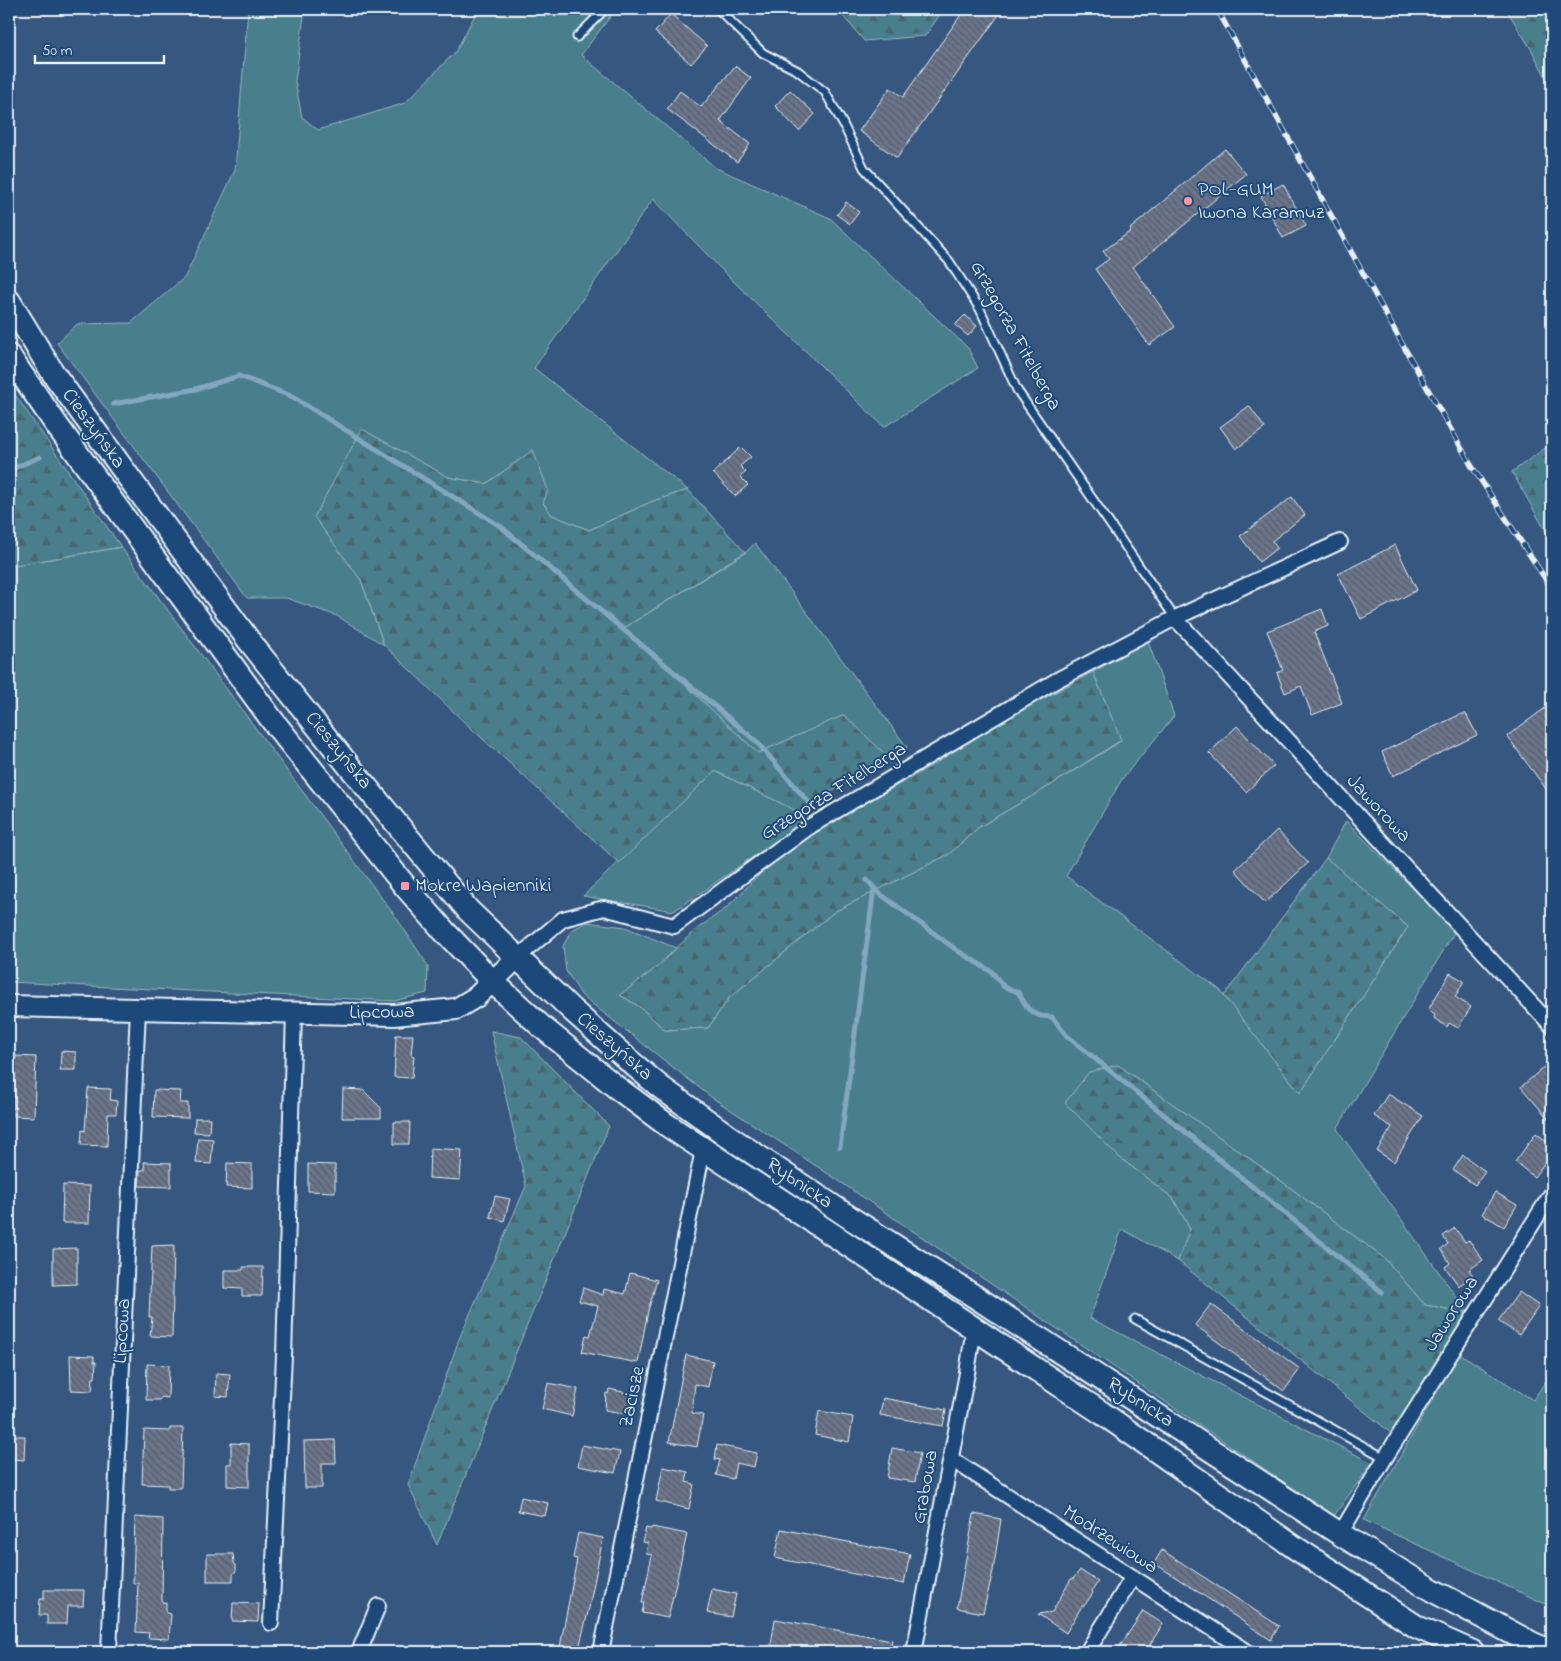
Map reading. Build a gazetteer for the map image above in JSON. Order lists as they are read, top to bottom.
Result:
{
  "streets": {
    "main road": ["Cieszyńska", "Rybnicka"],
    "street": [
      "Grzegorza Fitelberga",
      "Jaworowa",
      "Lipcowa",
      "Zacisze",
      "Grabowa",
      "Modrzewiowa"
    ]
  },
  "crossings": [
    ["Grzegorza Fitelberga", "Cieszyńska"],
    ["Grzegorza Fitelberga", "Jaworowa"],
    ["Grzegorza Fitelberga", "Lipcowa"],
    ["Cieszyńska", "Lipcowa"],
    ["Cieszyńska", "Rybnicka"],
    ["Cieszyńska", "Zacisze"],
    ["Jaworowa", "Rybnicka"],
    ["Rybnicka", "Zacisze"],
    ["Rybnicka", "Grabowa"],
    ["Grabowa", "Modrzewiowa"]
  ],
  "places": {
    "other": ["POL-GUM Iwona Karamuz"],
    "transit": ["Mokre Wapienniki"]
  },
  "scale_bar": "50 m"
}
